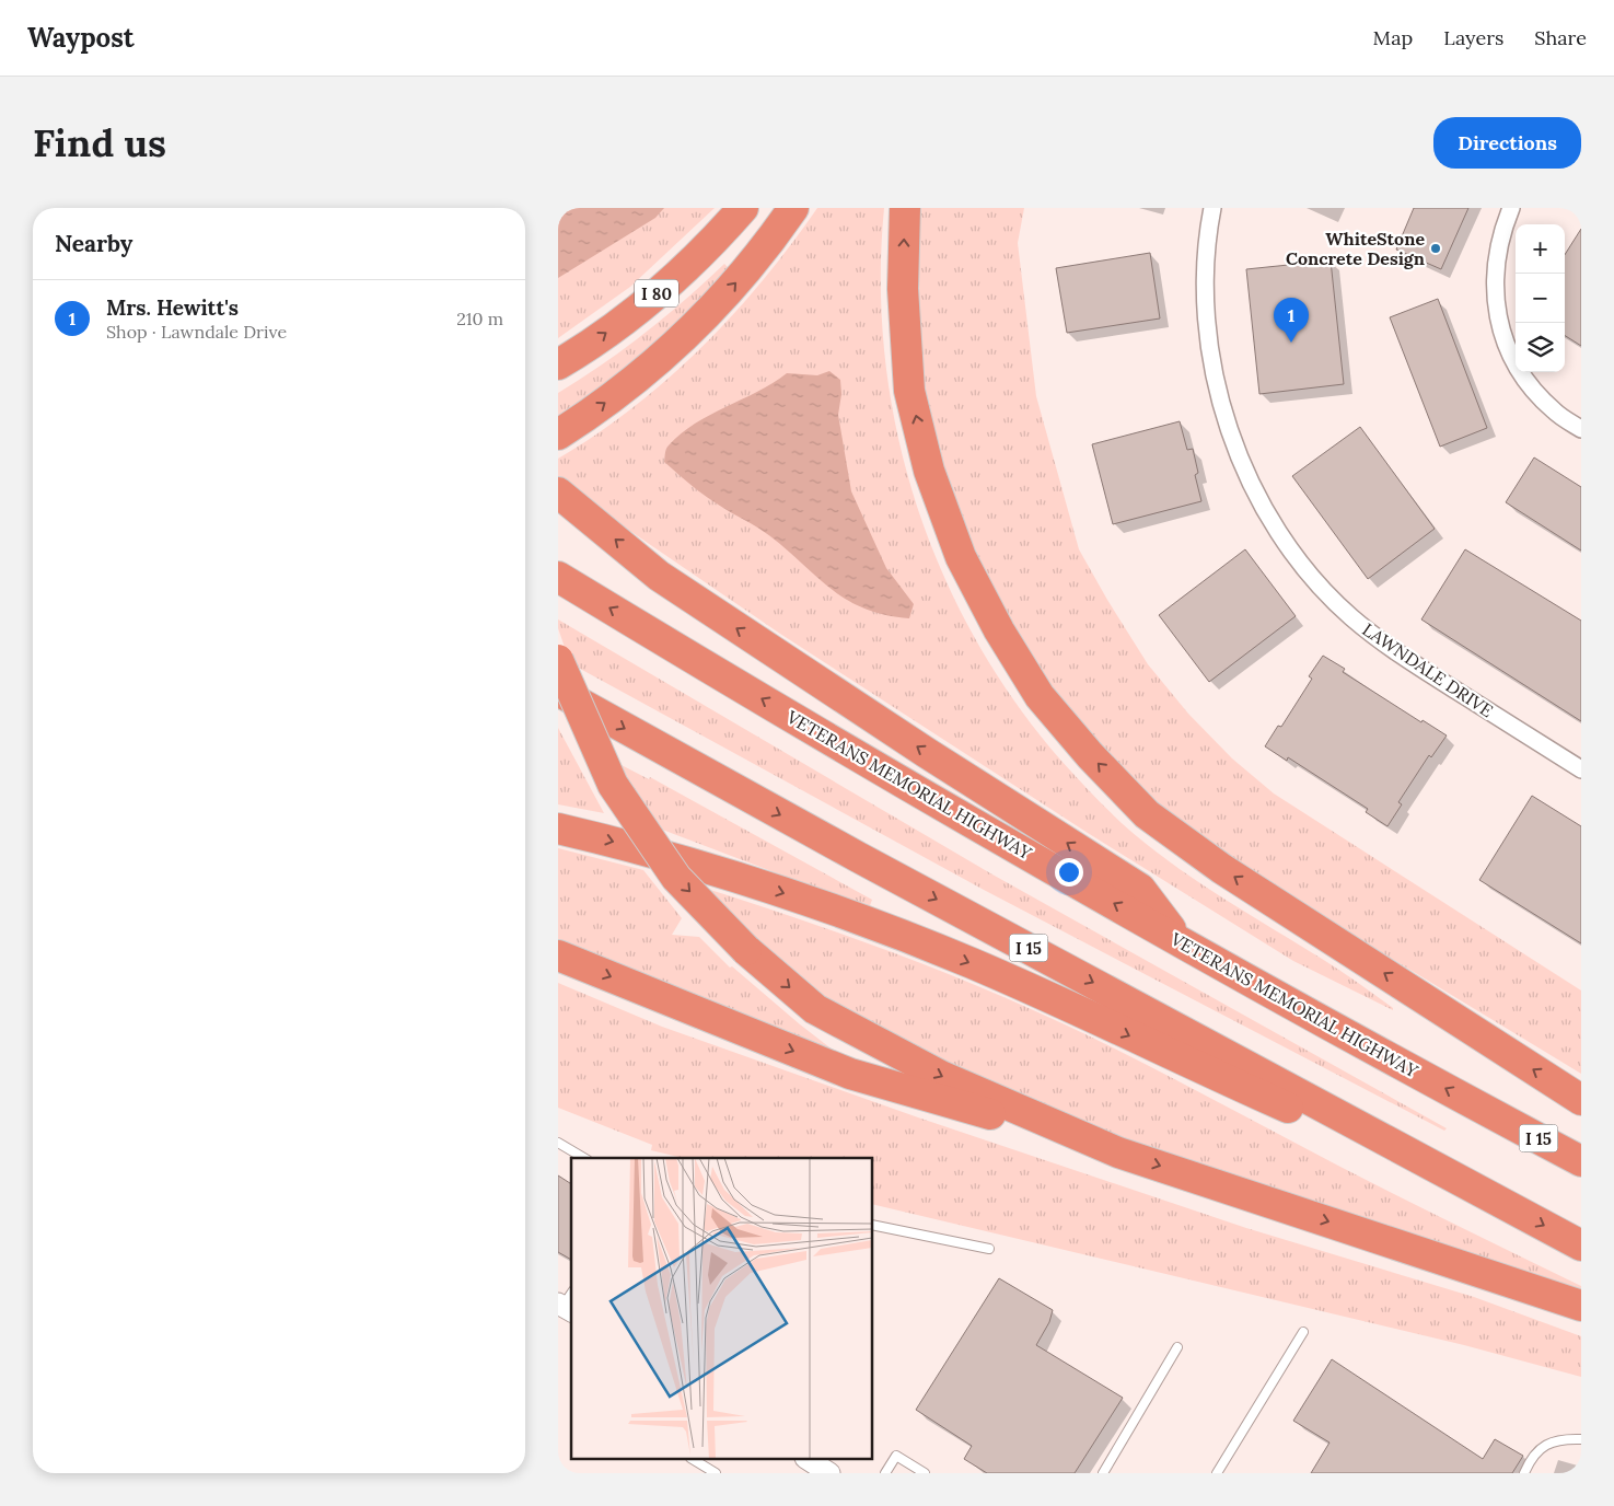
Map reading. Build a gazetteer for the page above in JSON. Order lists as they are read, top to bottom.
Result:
{
  "streets": {
    "highway": ["I 80", "VETERANS MEMORIAL HIGHWAY", "I 15"],
    "street": ["LAWNDALE DRIVE"]
  },
  "places": ["WhiteStone Concrete Design"],
  "page": {
    "header": "Waypost",
    "nav": ["Map", "Layers", "Share"],
    "buttons": "Directions",
    "title": "Find us",
    "heading": "Nearby",
    "map_buttons": ["+", "−"],
    "list": [
      {
        "mark": "1",
        "name": "Mrs. Hewitt's",
        "note": "Shop · Lawndale Drive",
        "value": "210 m"
      }
    ],
    "pins": "1"
  }
}
